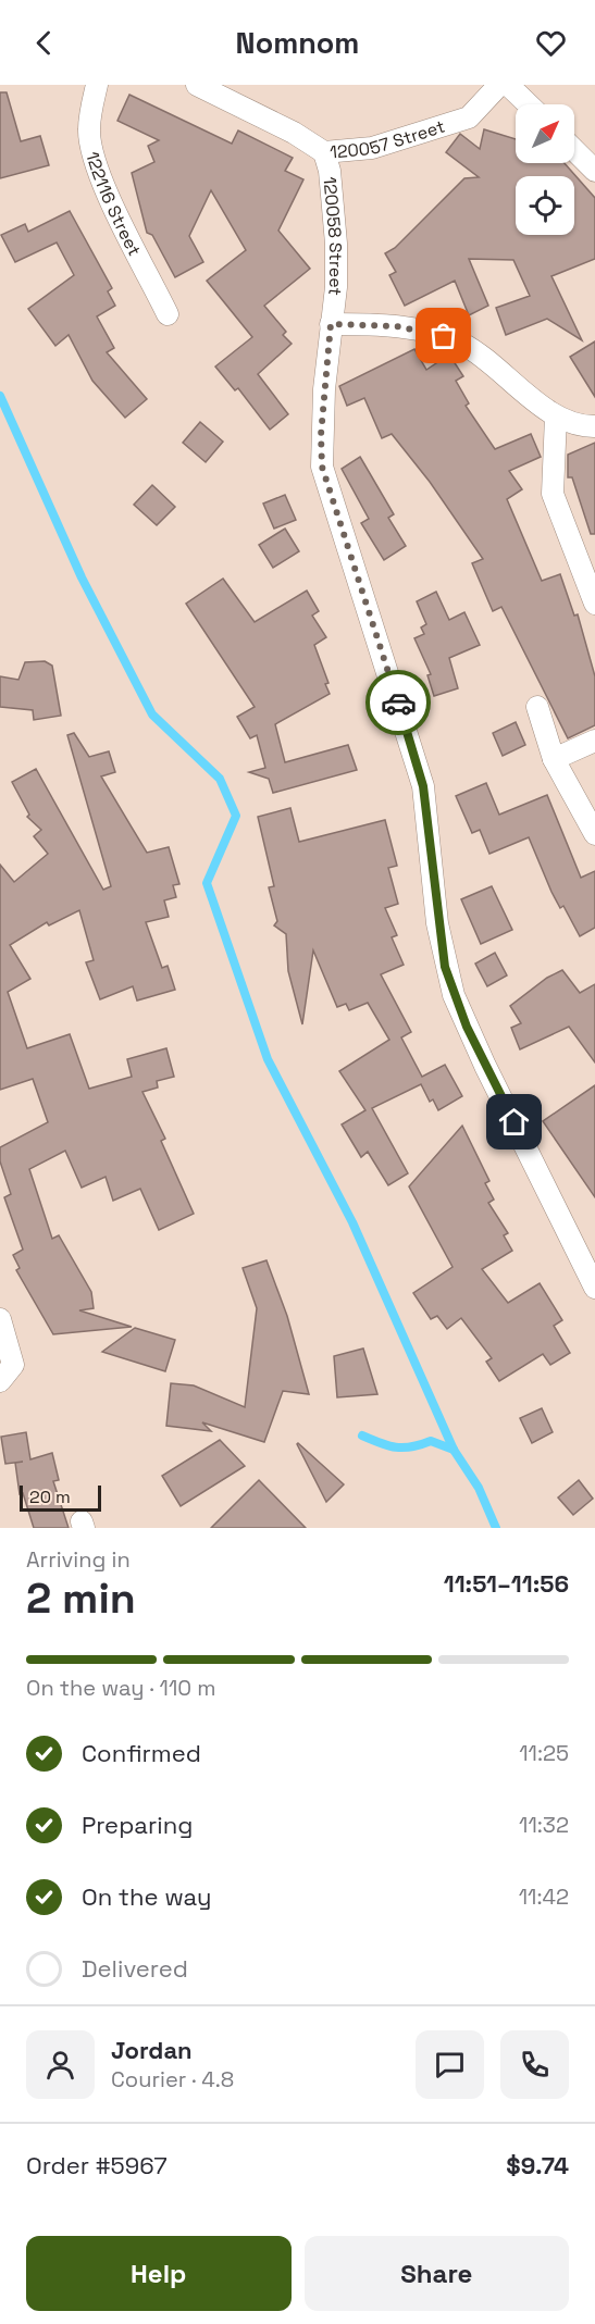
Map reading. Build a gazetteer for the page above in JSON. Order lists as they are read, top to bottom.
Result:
{
  "streets": {
    "street": ["120057 Street", "122116 Street", "120058 Street"]
  },
  "crossings": [
    ["120057 Street", "120058 Street"]
  ],
  "scale_bar": "20 m",
  "north": "top right",
  "page": {
    "header": "Nomnom",
    "scale": "20 m",
    "heading": ["2 min", "Arriving in", "11:51–11:56"],
    "panel": [
      "Jordan",
      "Courier · 4.8",
      "Order #5967",
      "$9.74"
    ],
    "bar": "On the way · 110 m",
    "list": [
      ["Confirmed", "11:25"],
      ["Preparing", "11:32"],
      ["On the way", "11:42"],
      "Delivered"
    ],
    "buttons": ["Help", "Share"]
  }
}
